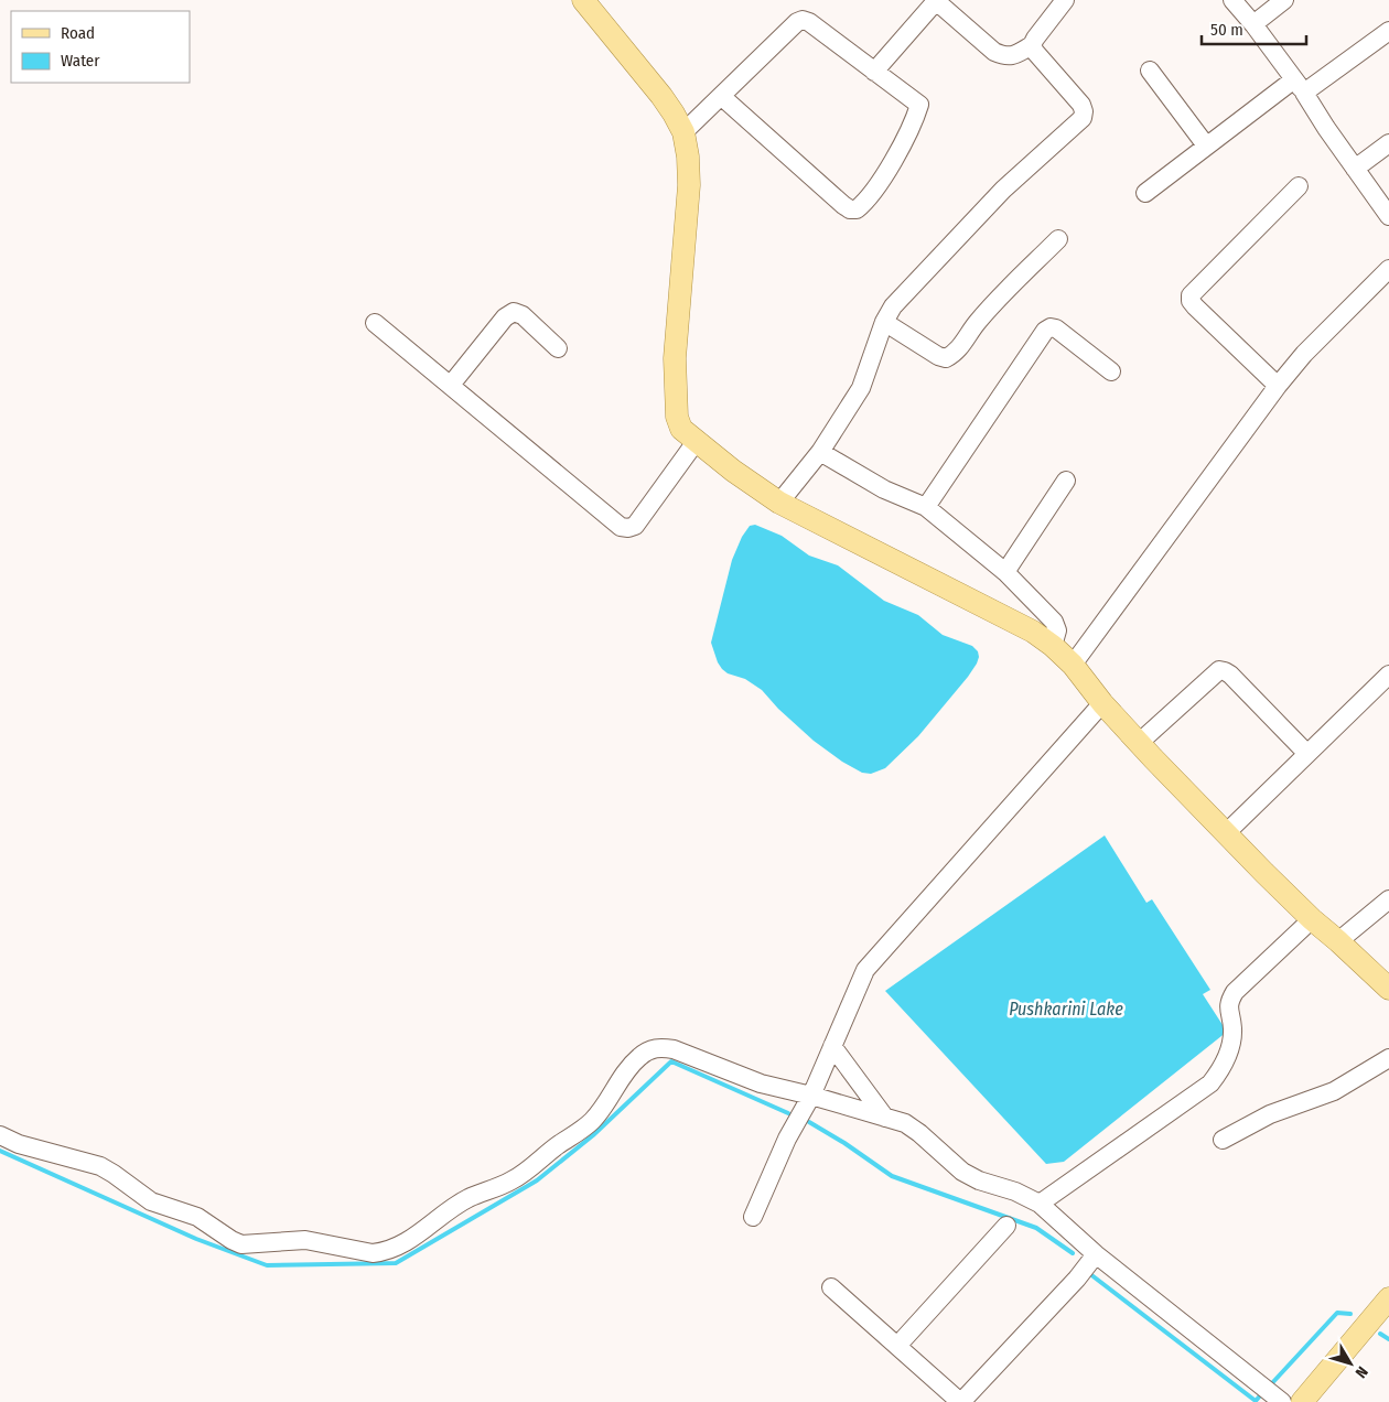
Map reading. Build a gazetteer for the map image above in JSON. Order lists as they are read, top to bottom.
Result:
{
  "water": ["Pushkarini Lake"],
  "legend": ["Road", "Water"],
  "scale_bar": "50 m",
  "north": "bottom right"
}
